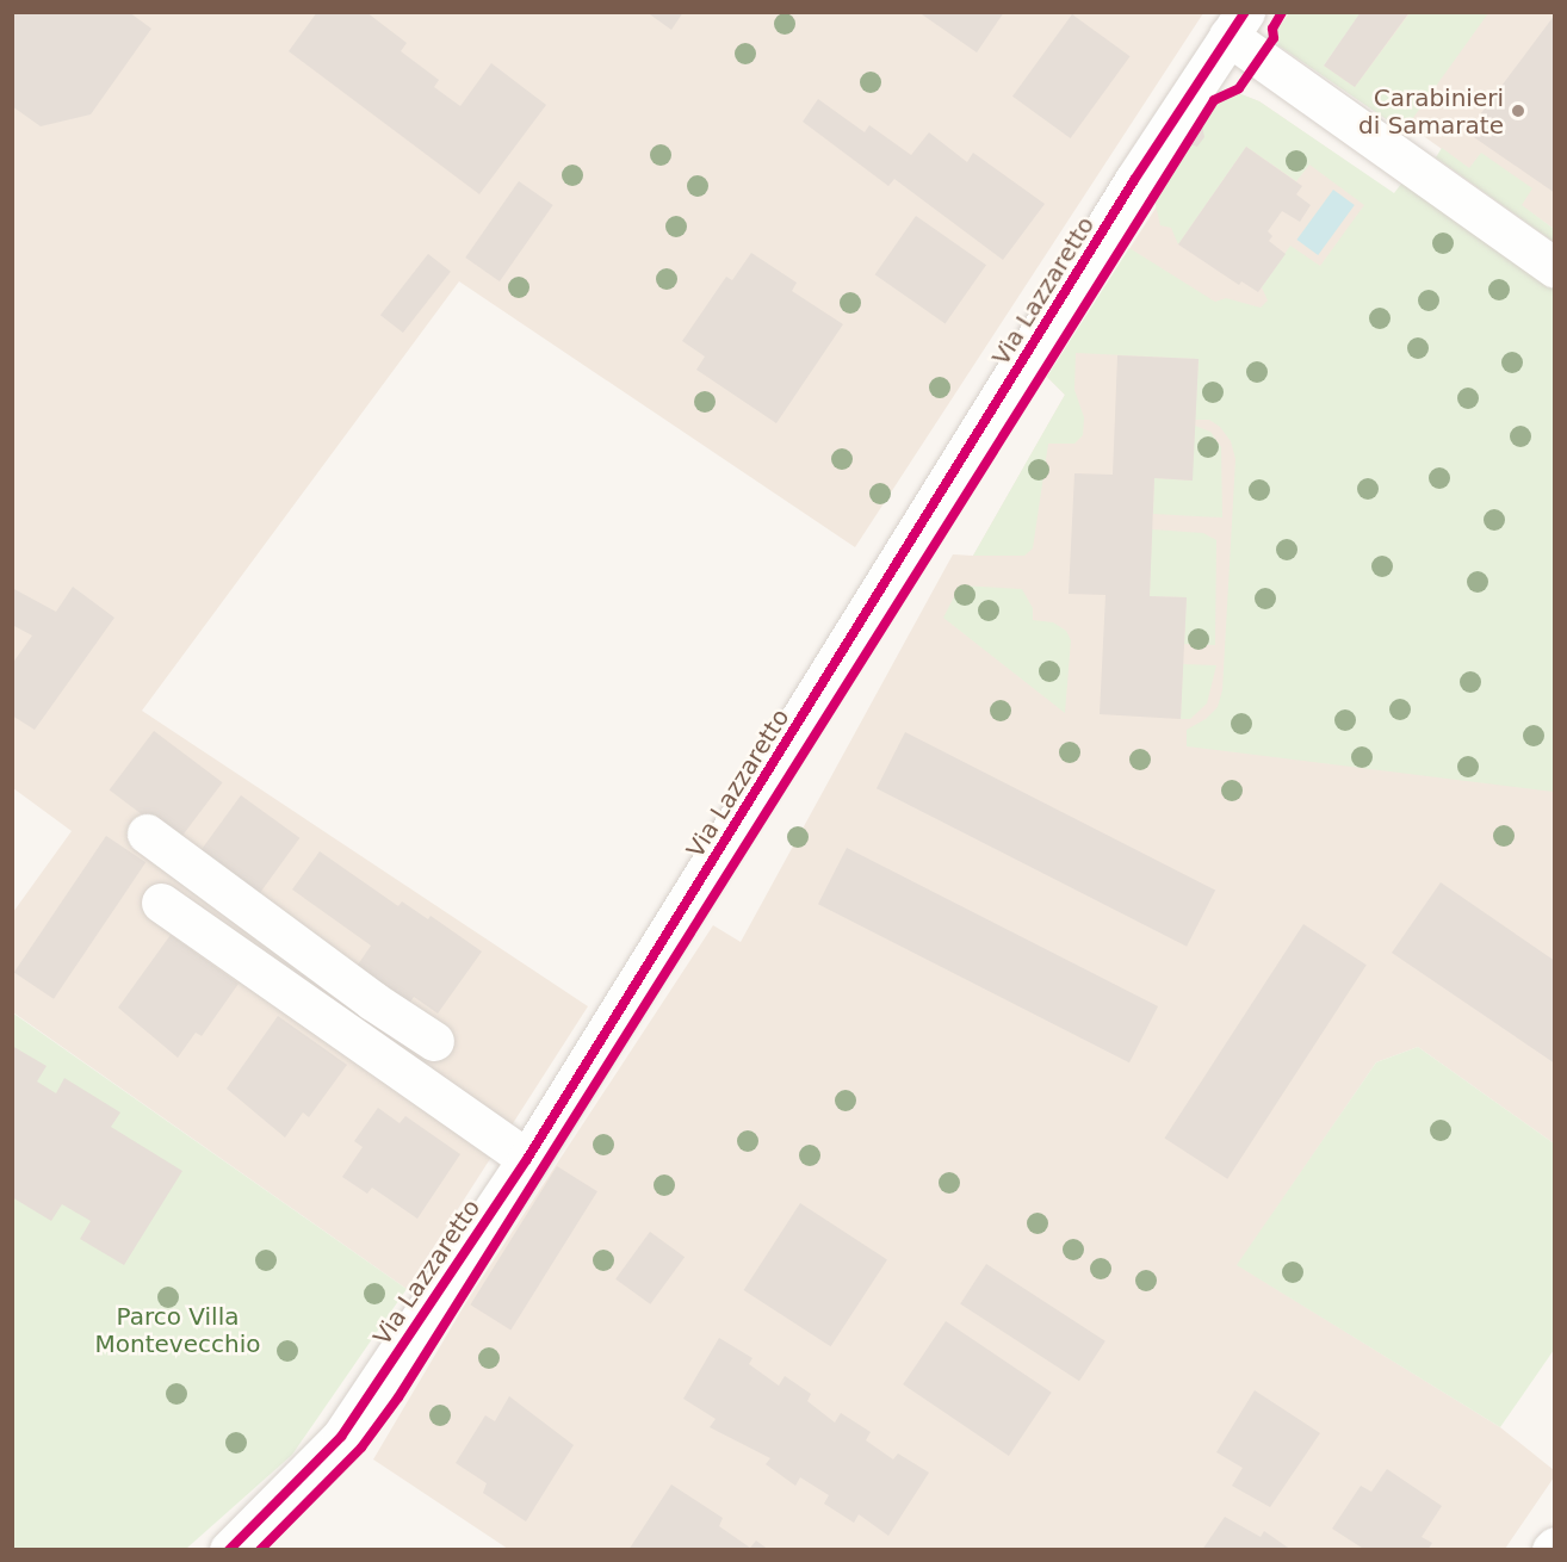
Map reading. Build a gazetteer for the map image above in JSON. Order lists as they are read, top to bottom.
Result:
{
  "streets": {
    "street": ["Via Lazzaretto"]
  },
  "parks": ["Parco Villa Montevecchio"],
  "places": ["Carabinieri di Samarate"]
}
